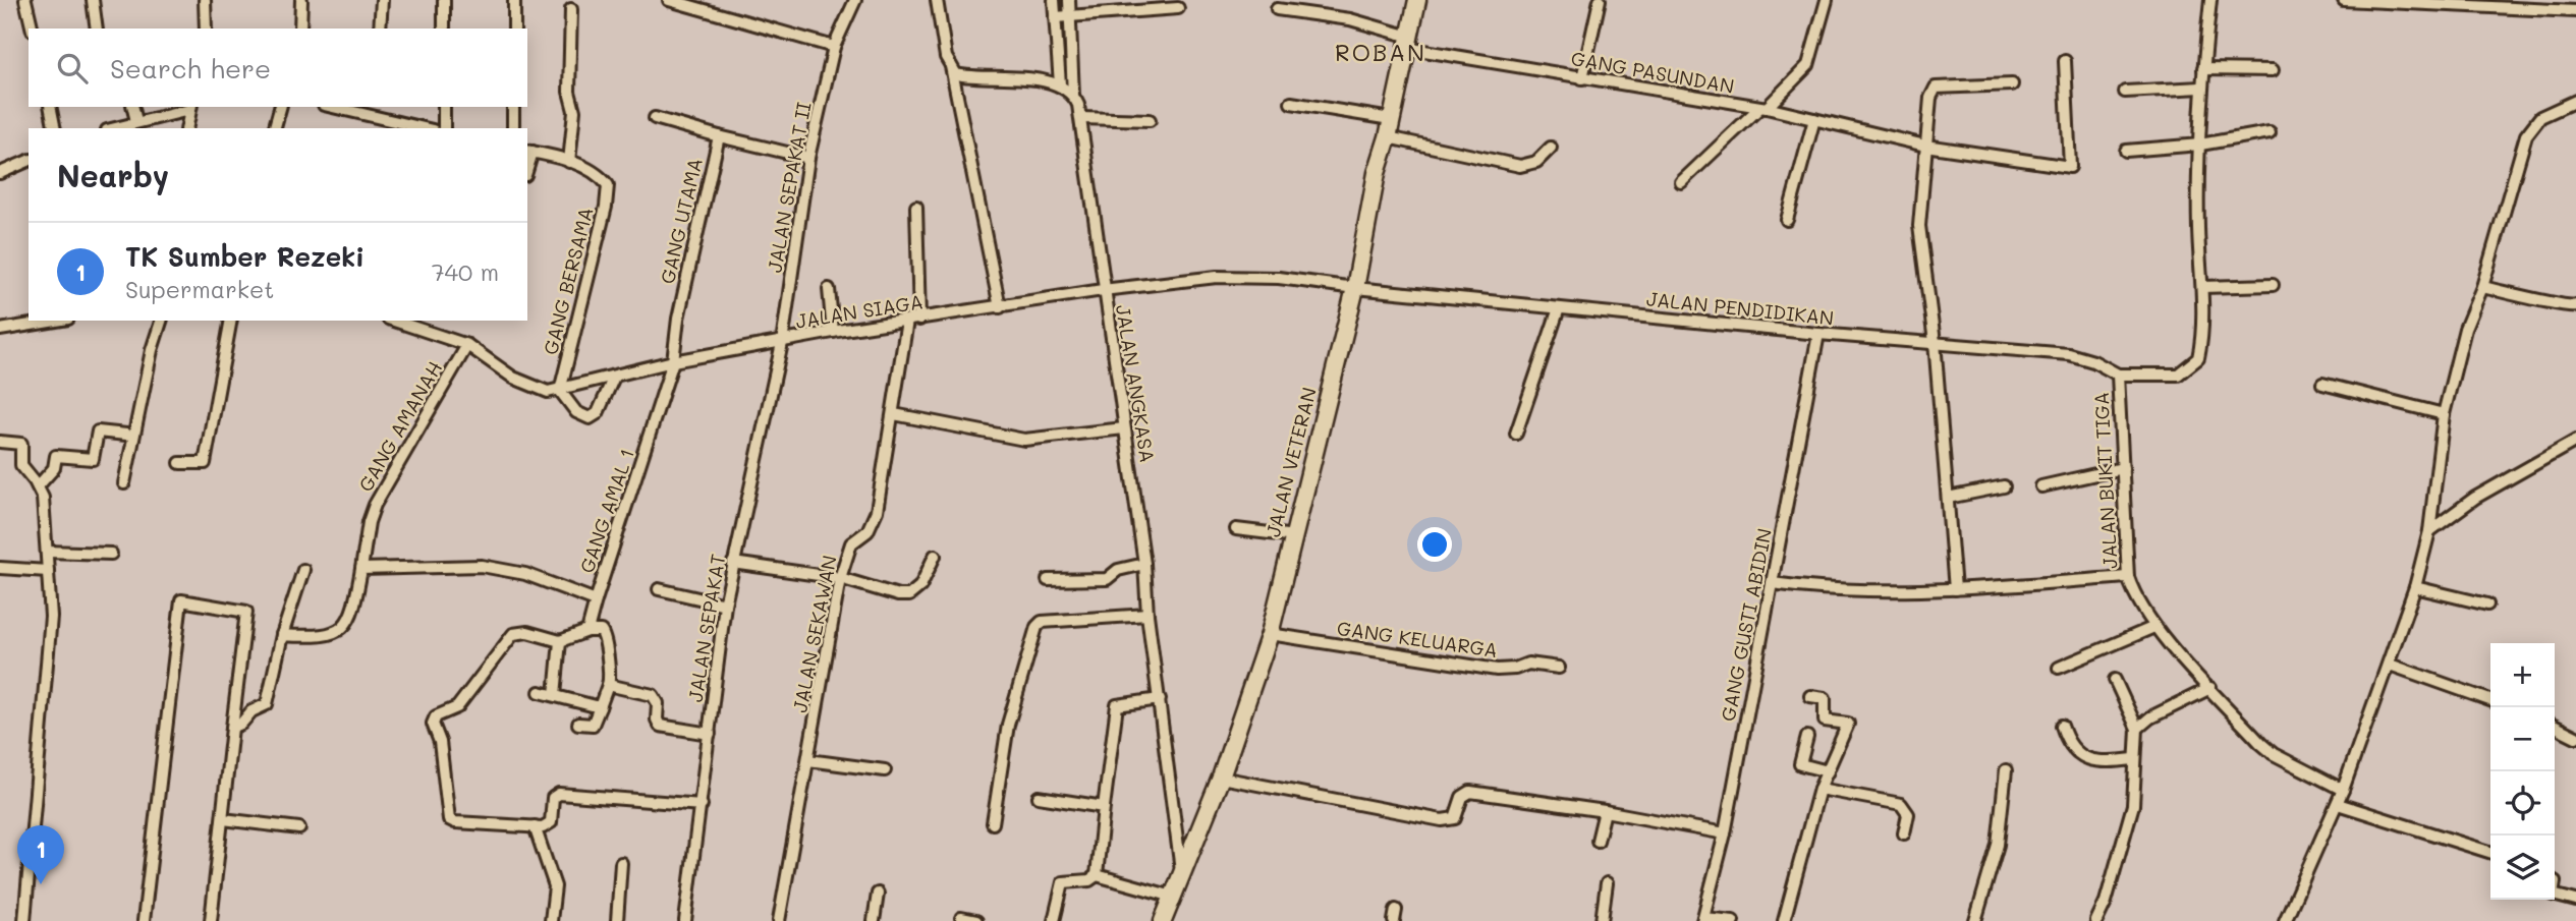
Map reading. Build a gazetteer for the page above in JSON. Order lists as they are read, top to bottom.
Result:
{
  "streets": {
    "street": [
      "GANG PASUNDAN",
      "JALAN SEPAKAT II",
      "GANG UTAMA",
      "GANG BERSAMA",
      "JALAN PENDIDIKAN",
      "JALAN SIAGA",
      "JALAN ANGKASA",
      "GANG AMANAH",
      "JALAN VETERAN",
      "JALAN BUKIT TIGA",
      "GANG AMAL 1",
      "GANG GUSTI ABIDIN",
      "JALAN SEPAKAT",
      "JALAN SEKAWAN",
      "GANG KELUARGA"
    ]
  },
  "crossings": [
    ["GANG PASUNDAN", "JALAN VETERAN"],
    ["JALAN SEPAKAT II", "GANG UTAMA"],
    ["JALAN SEPAKAT II", "JALAN SIAGA"],
    ["JALAN SEPAKAT II", "JALAN SEPAKAT"],
    ["GANG UTAMA", "JALAN SIAGA"],
    ["GANG UTAMA", "GANG AMAL 1"],
    ["GANG BERSAMA", "JALAN SIAGA"],
    ["JALAN PENDIDIKAN", "JALAN SIAGA"],
    ["JALAN PENDIDIKAN", "JALAN VETERAN"],
    ["JALAN PENDIDIKAN", "JALAN BUKIT TIGA"],
    ["JALAN PENDIDIKAN", "GANG GUSTI ABIDIN"],
    ["JALAN SIAGA", "JALAN ANGKASA"],
    ["JALAN SIAGA", "GANG AMANAH"],
    ["JALAN SIAGA", "JALAN VETERAN"],
    ["JALAN SIAGA", "GANG AMAL 1"],
    ["JALAN SIAGA", "JALAN SEPAKAT"],
    ["JALAN SIAGA", "JALAN SEKAWAN"],
    ["JALAN ANGKASA", "JALAN VETERAN"],
    ["GANG AMANAH", "GANG AMAL 1"],
    ["JALAN VETERAN", "GANG KELUARGA"]
  ],
  "districts": ["ROBAN"],
  "page": {
    "search": "Search here",
    "heading": "Nearby",
    "list": [
      {
        "mark": "1",
        "name": "TK Sumber Rezeki",
        "note": "Supermarket",
        "value": "740 m"
      }
    ],
    "map_buttons": ["+", "−"],
    "pins": "1"
  }
}
